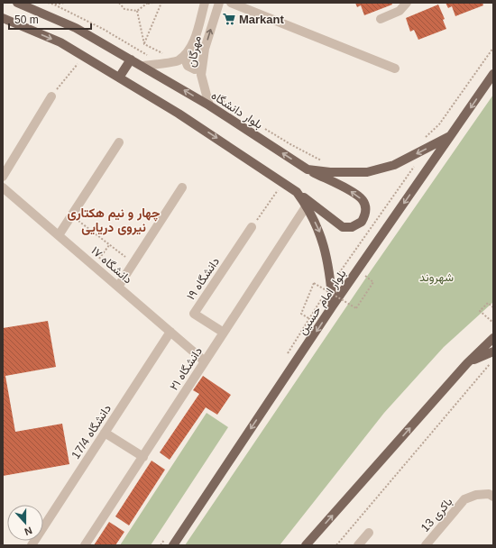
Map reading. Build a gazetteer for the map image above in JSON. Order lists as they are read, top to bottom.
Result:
{
  "streets": {
    "main road": ["بلوار دانشگاه", "بلوار امام حسین"],
    "street": [
      "مهرگان",
      "دانشگاه ۱۷",
      "دانشگاه ۱۹",
      "دانشگاه ۲۱",
      "دانشگاه 17/4",
      "باکری 13"
    ]
  },
  "crossings": [
    ["مهرگان", "بلوار دانشگاه"],
    ["بلوار دانشگاه", "بلوار امام حسین"],
    ["دانشگاه ۱۷", "دانشگاه ۲۱"],
    ["دانشگاه ۱۷", "دانشگاه 17/4"],
    ["دانشگاه ۱۹", "دانشگاه ۲۱"]
  ],
  "one_way": ["بلوار امام حسین"],
  "districts": ["چهار و نیم هکتاری نیروی دریایی"],
  "parks": ["شهروند"],
  "places": {
    "supermarket": ["Markant"]
  },
  "scale_bar": "50 m",
  "north": "bottom"
}
